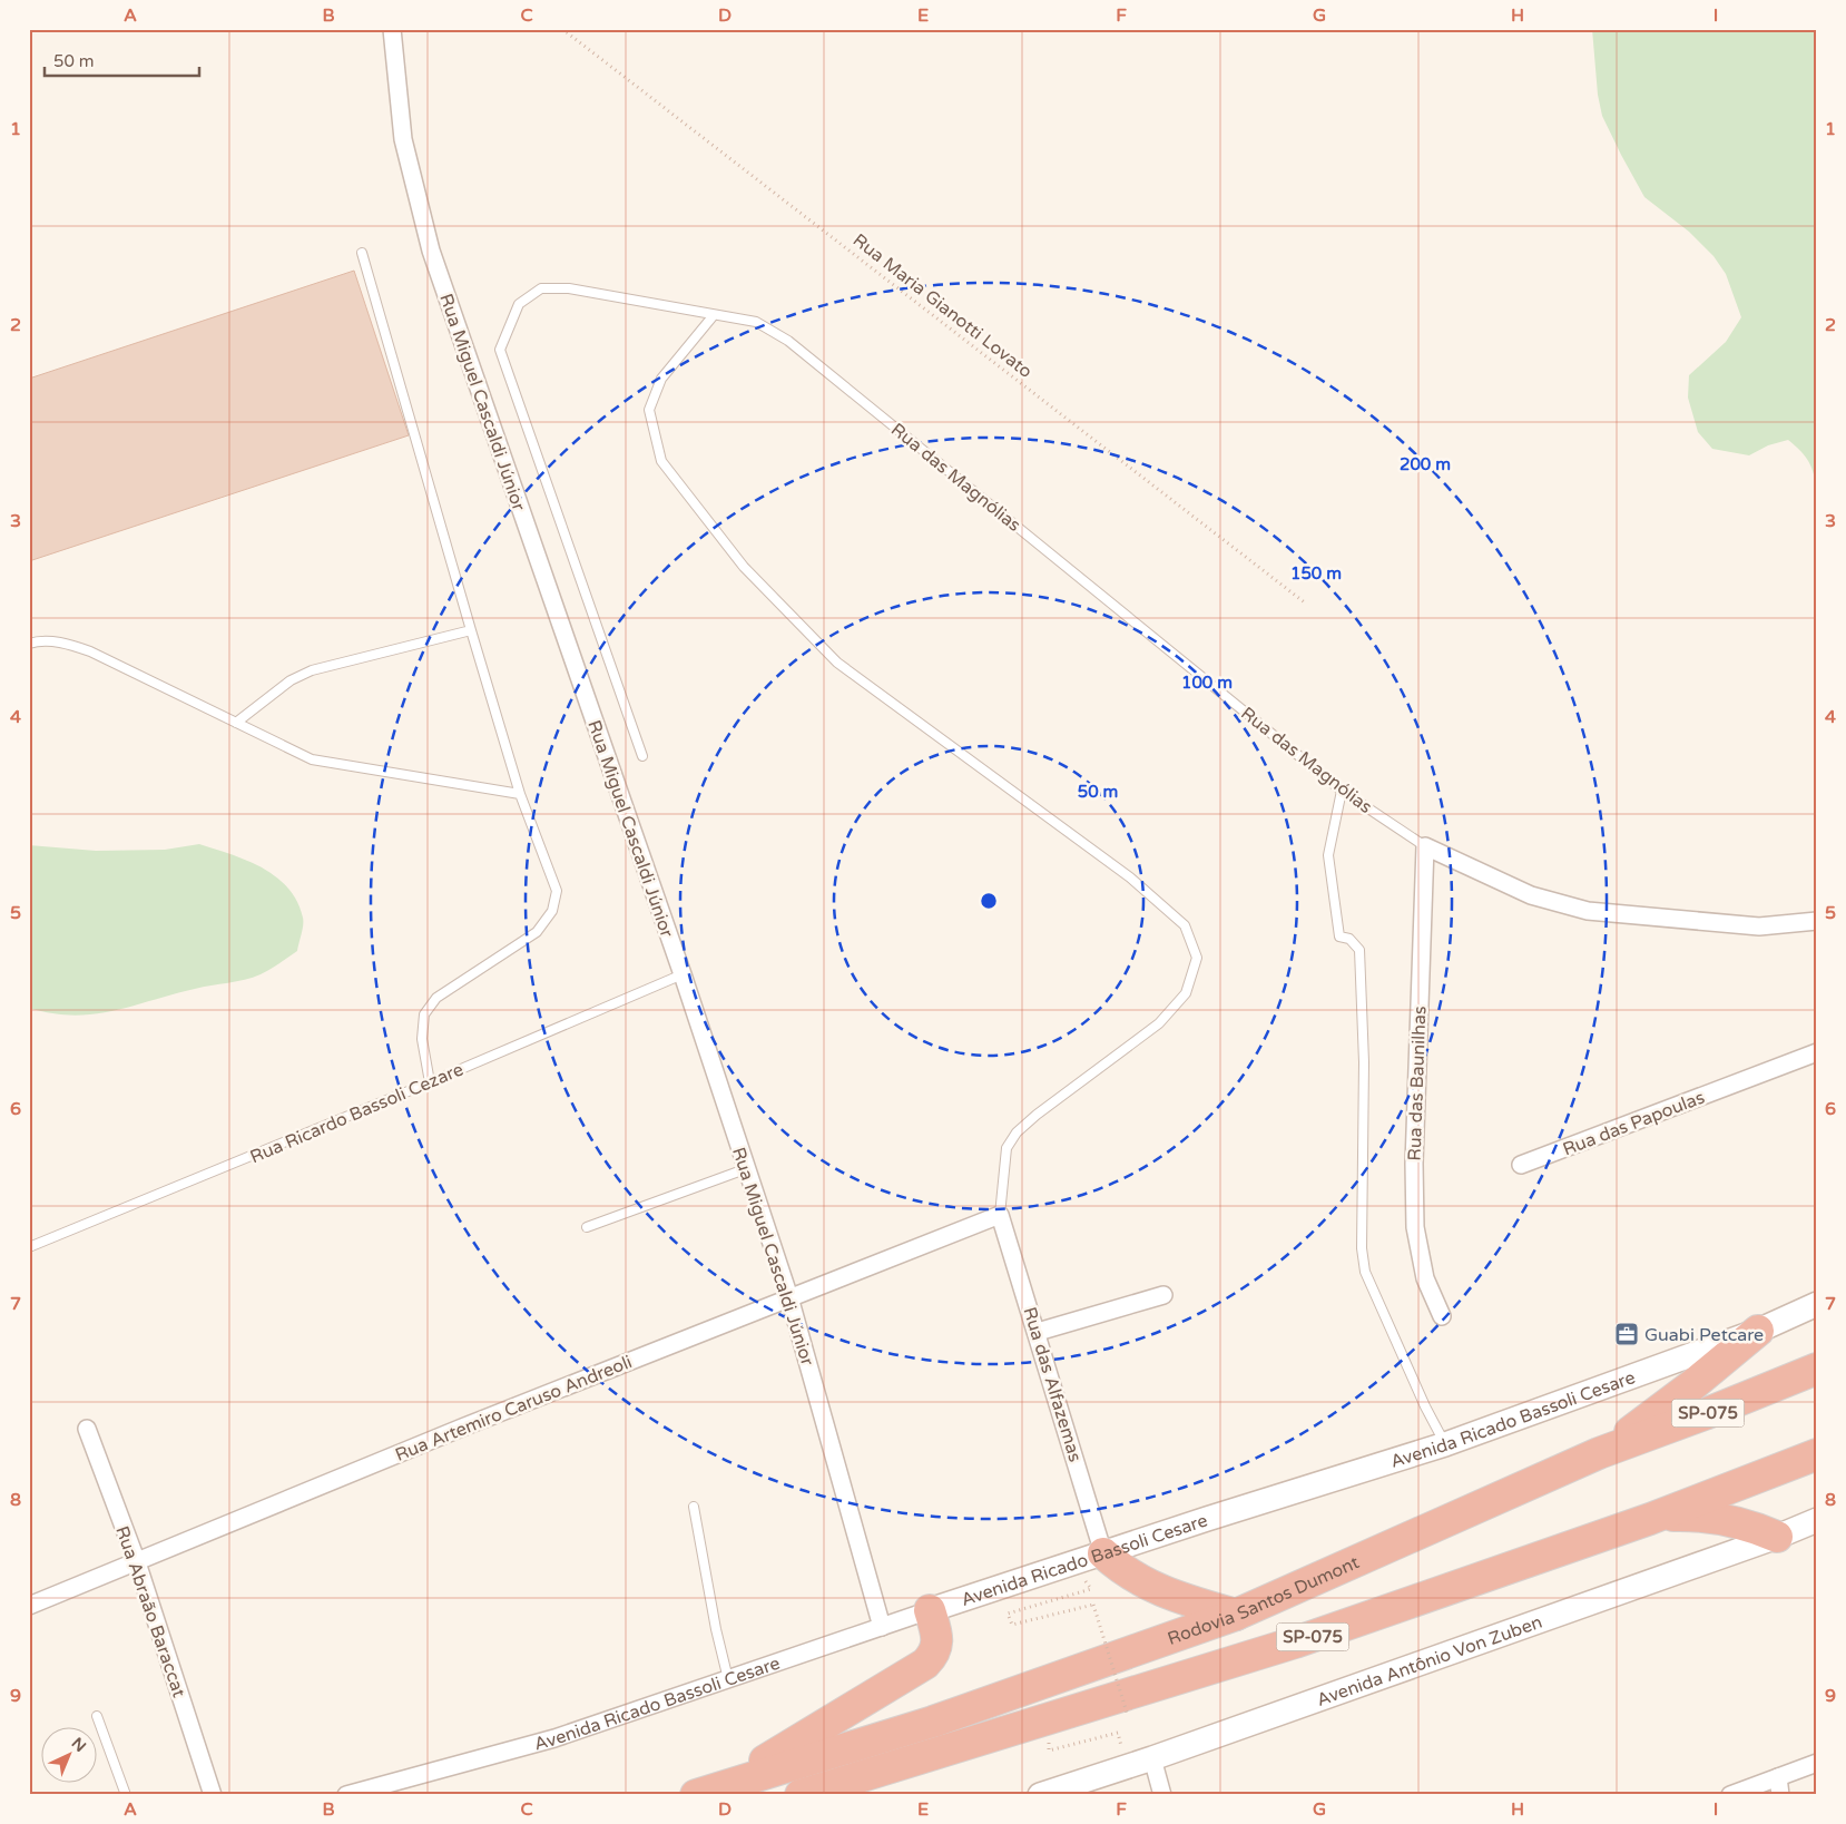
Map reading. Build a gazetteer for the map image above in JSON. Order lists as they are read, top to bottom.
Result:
{
  "streets": {
    "highway": ["SP-075", "Rodovia Santos Dumont"],
    "street": [
      "Rua Miguel Cascaldi Júnior",
      "Rua das Magnólias",
      "Rua das Baunilhas",
      "Rua das Papoulas",
      "Rua das Alfazemas",
      "Rua Artemiro Caruso Andreoli",
      "Avenida Ricado Bassoli Cesare",
      "Rua Abraão Baraccat",
      "Avenida Antônio Von Zuben"
    ],
    "lane": ["Rua Ricardo Bassoli Cezare"],
    "path": ["Rua Maria Gianotti Lovato"]
  },
  "crossings": [
    ["Rua Miguel Cascaldi Júnior", "Rua Ricardo Bassoli Cezare"],
    ["Rua Miguel Cascaldi Júnior", "Rua Artemiro Caruso Andreoli"],
    ["Rua Miguel Cascaldi Júnior", "Avenida Ricado Bassoli Cesare"],
    ["Rua das Magnólias", "Rua das Baunilhas"],
    ["Rua das Alfazemas", "Rua Artemiro Caruso Andreoli"],
    ["Rua das Alfazemas", "Avenida Ricado Bassoli Cesare"],
    ["Rua Artemiro Caruso Andreoli", "Rua Abraão Baraccat"]
  ],
  "places": {
    "office": ["Guabi Petcare"]
  },
  "scale_bar": "50 m",
  "north": "top right",
  "grid": {
    "columns": [
      "A",
      "B",
      "C",
      "D",
      "E",
      "F",
      "G",
      "H",
      "I"
    ],
    "rows": [
      "1",
      "2",
      "3",
      "4",
      "5",
      "6",
      "7",
      "8",
      "9"
    ]
  },
  "rings": [
    "200 m",
    "150 m",
    "100 m",
    "50 m"
  ]
}
